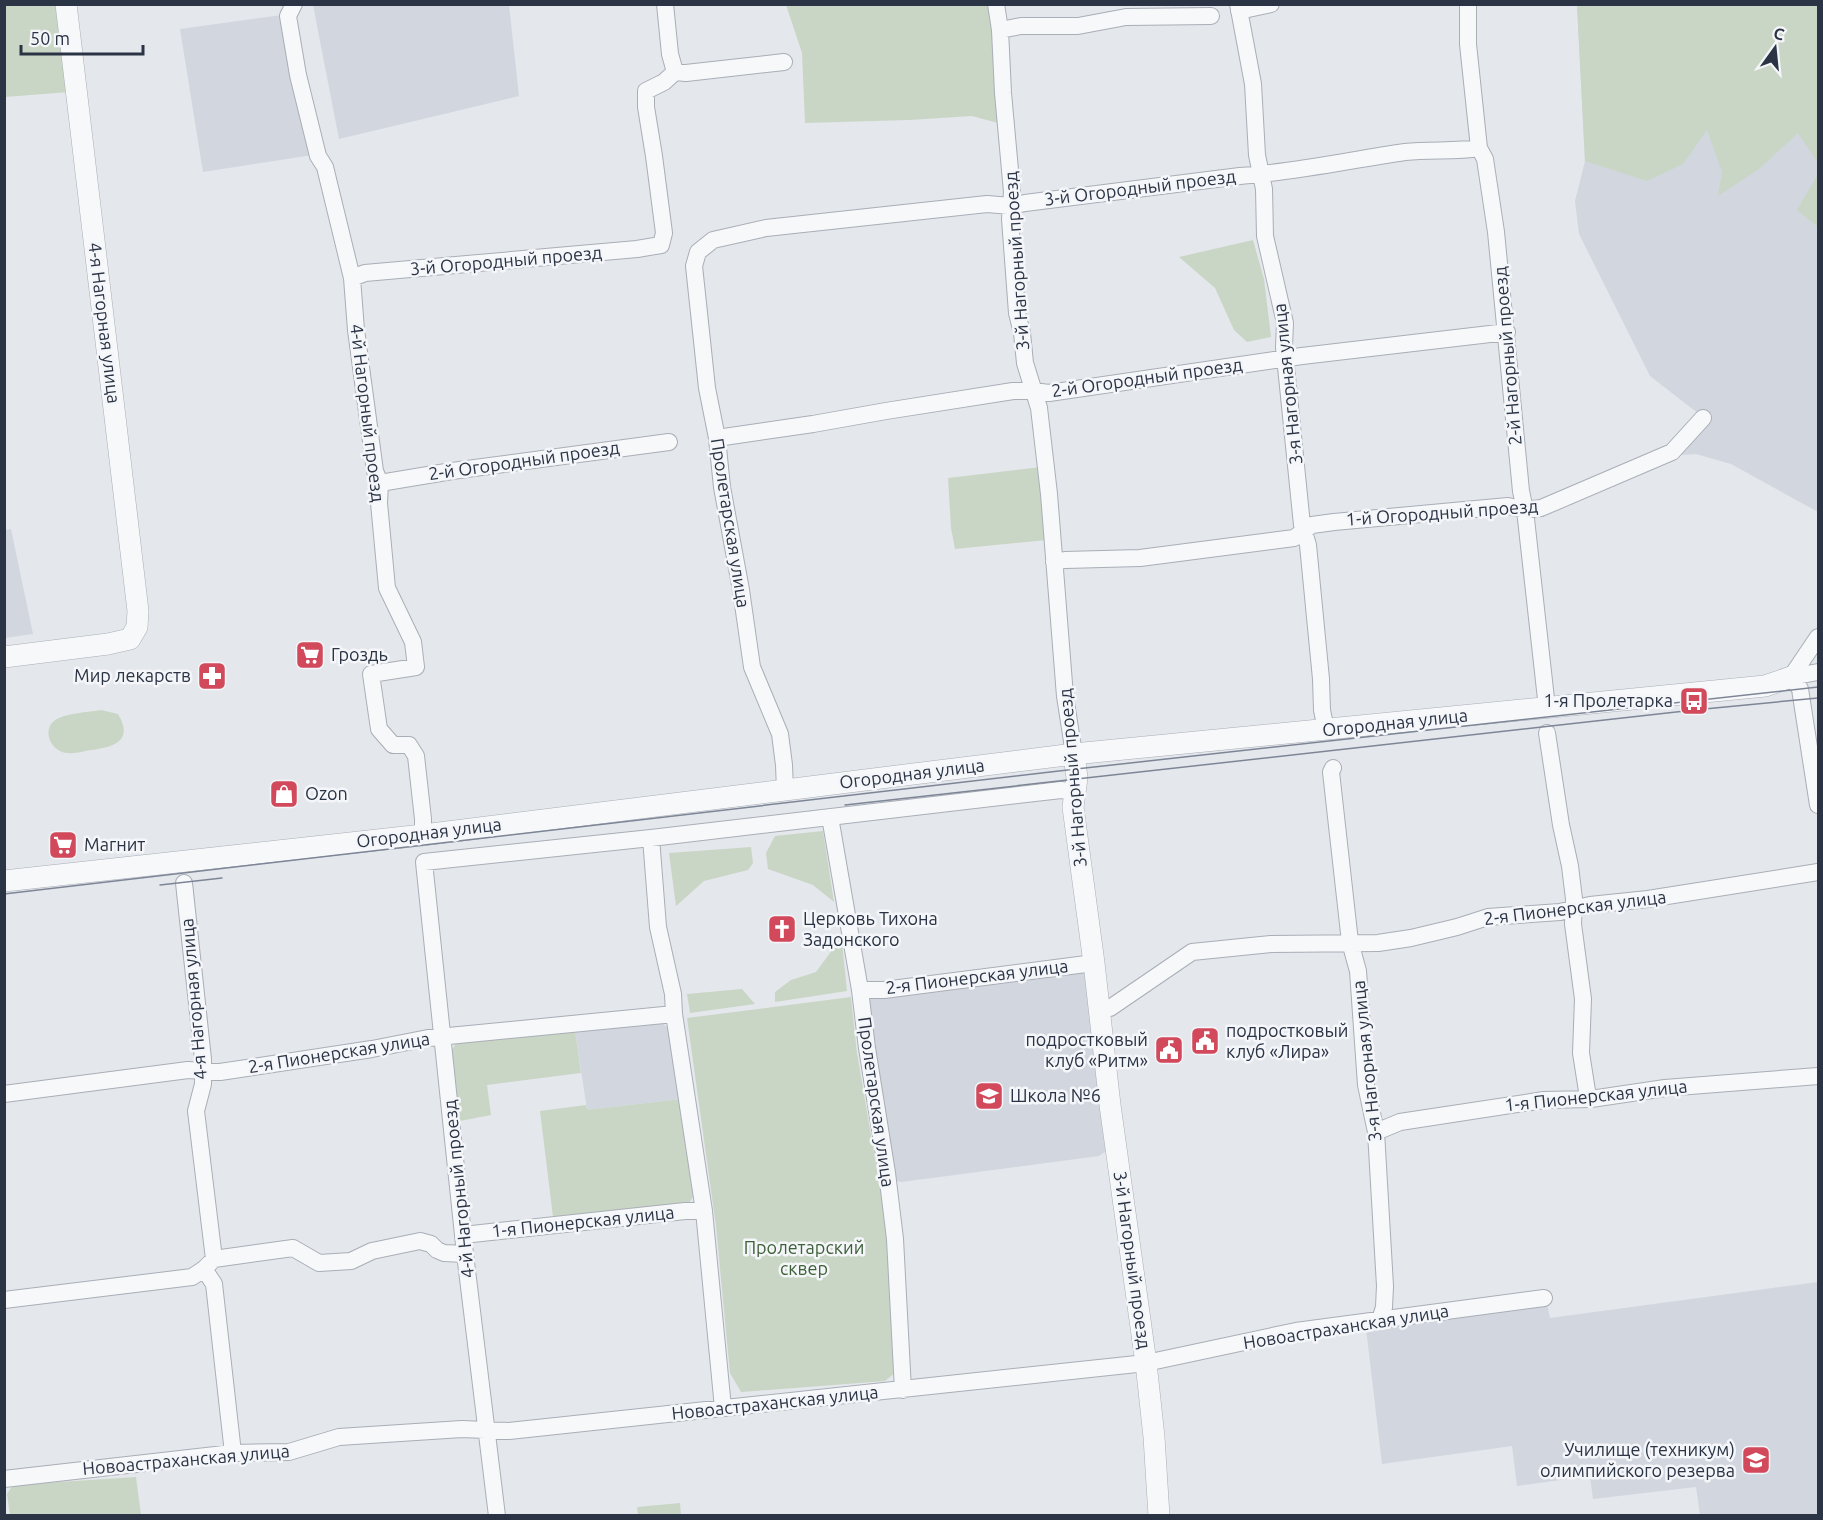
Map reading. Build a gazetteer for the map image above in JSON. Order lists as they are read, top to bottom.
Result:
{
  "streets": {
    "street": [
      "3-й Огородный проезд",
      "3-й Нагорный проезд",
      "4-я Нагорная улица",
      "2-й Нагорный проезд",
      "2-й Огородный проезд",
      "3-я Нагорная улица",
      "4-й Нагорный проезд",
      "1-й Огородный проезд",
      "Пролетарская улица",
      "Огородная улица",
      "2-я Пионерская улица",
      "1-я Пионерская улица",
      "Новоастраханская улица"
    ]
  },
  "crossings": [
    ["3-й Огородный проезд", "3-й Нагорный проезд"],
    ["3-й Огородный проезд", "2-й Нагорный проезд"],
    ["3-й Огородный проезд", "3-я Нагорная улица"],
    ["3-й Огородный проезд", "4-й Нагорный проезд"],
    ["3-й Огородный проезд", "Пролетарская улица"],
    ["3-й Нагорный проезд", "2-й Огородный проезд"],
    ["3-й Нагорный проезд", "1-й Огородный проезд"],
    ["3-й Нагорный проезд", "Огородная улица"],
    ["3-й Нагорный проезд", "2-я Пионерская улица"],
    ["3-й Нагорный проезд", "Новоастраханская улица"],
    ["4-я Нагорная улица", "2-я Пионерская улица"],
    ["4-я Нагорная улица", "Новоастраханская улица"],
    ["2-й Нагорный проезд", "2-й Огородный проезд"],
    ["2-й Нагорный проезд", "1-й Огородный проезд"],
    ["2-й Нагорный проезд", "Огородная улица"],
    ["2-й Огородный проезд", "3-я Нагорная улица"],
    ["2-й Огородный проезд", "4-й Нагорный проезд"],
    ["2-й Огородный проезд", "Пролетарская улица"],
    ["3-я Нагорная улица", "1-й Огородный проезд"],
    ["3-я Нагорная улица", "Огородная улица"],
    ["3-я Нагорная улица", "2-я Пионерская улица"],
    ["3-я Нагорная улица", "1-я Пионерская улица"],
    ["3-я Нагорная улица", "Новоастраханская улица"],
    ["4-й Нагорный проезд", "Огородная улица"],
    ["4-й Нагорный проезд", "2-я Пионерская улица"],
    ["4-й Нагорный проезд", "1-я Пионерская улица"],
    ["4-й Нагорный проезд", "Новоастраханская улица"],
    ["Пролетарская улица", "Огородная улица"],
    ["Пролетарская улица", "2-я Пионерская улица"],
    ["Пролетарская улица", "Новоастраханская улица"]
  ],
  "parks": ["Пролетарский сквер"],
  "places": {
    "supermarket": ["Гроздь", "Магнит"],
    "pharmacy": ["Мир лекарств"],
    "bus stop": ["1-я Пролетарка"],
    "shop": ["Ozon"],
    "church": ["Церковь Тихона Задонского"],
    "public building": ["подростковый клуб «Лира»", "подростковый клуб «Ритм»"],
    "school or university": ["Школа №6", "Училище (техникум) олимпийского резерва"]
  },
  "scale_bar": "50 m",
  "north": "top"
}
